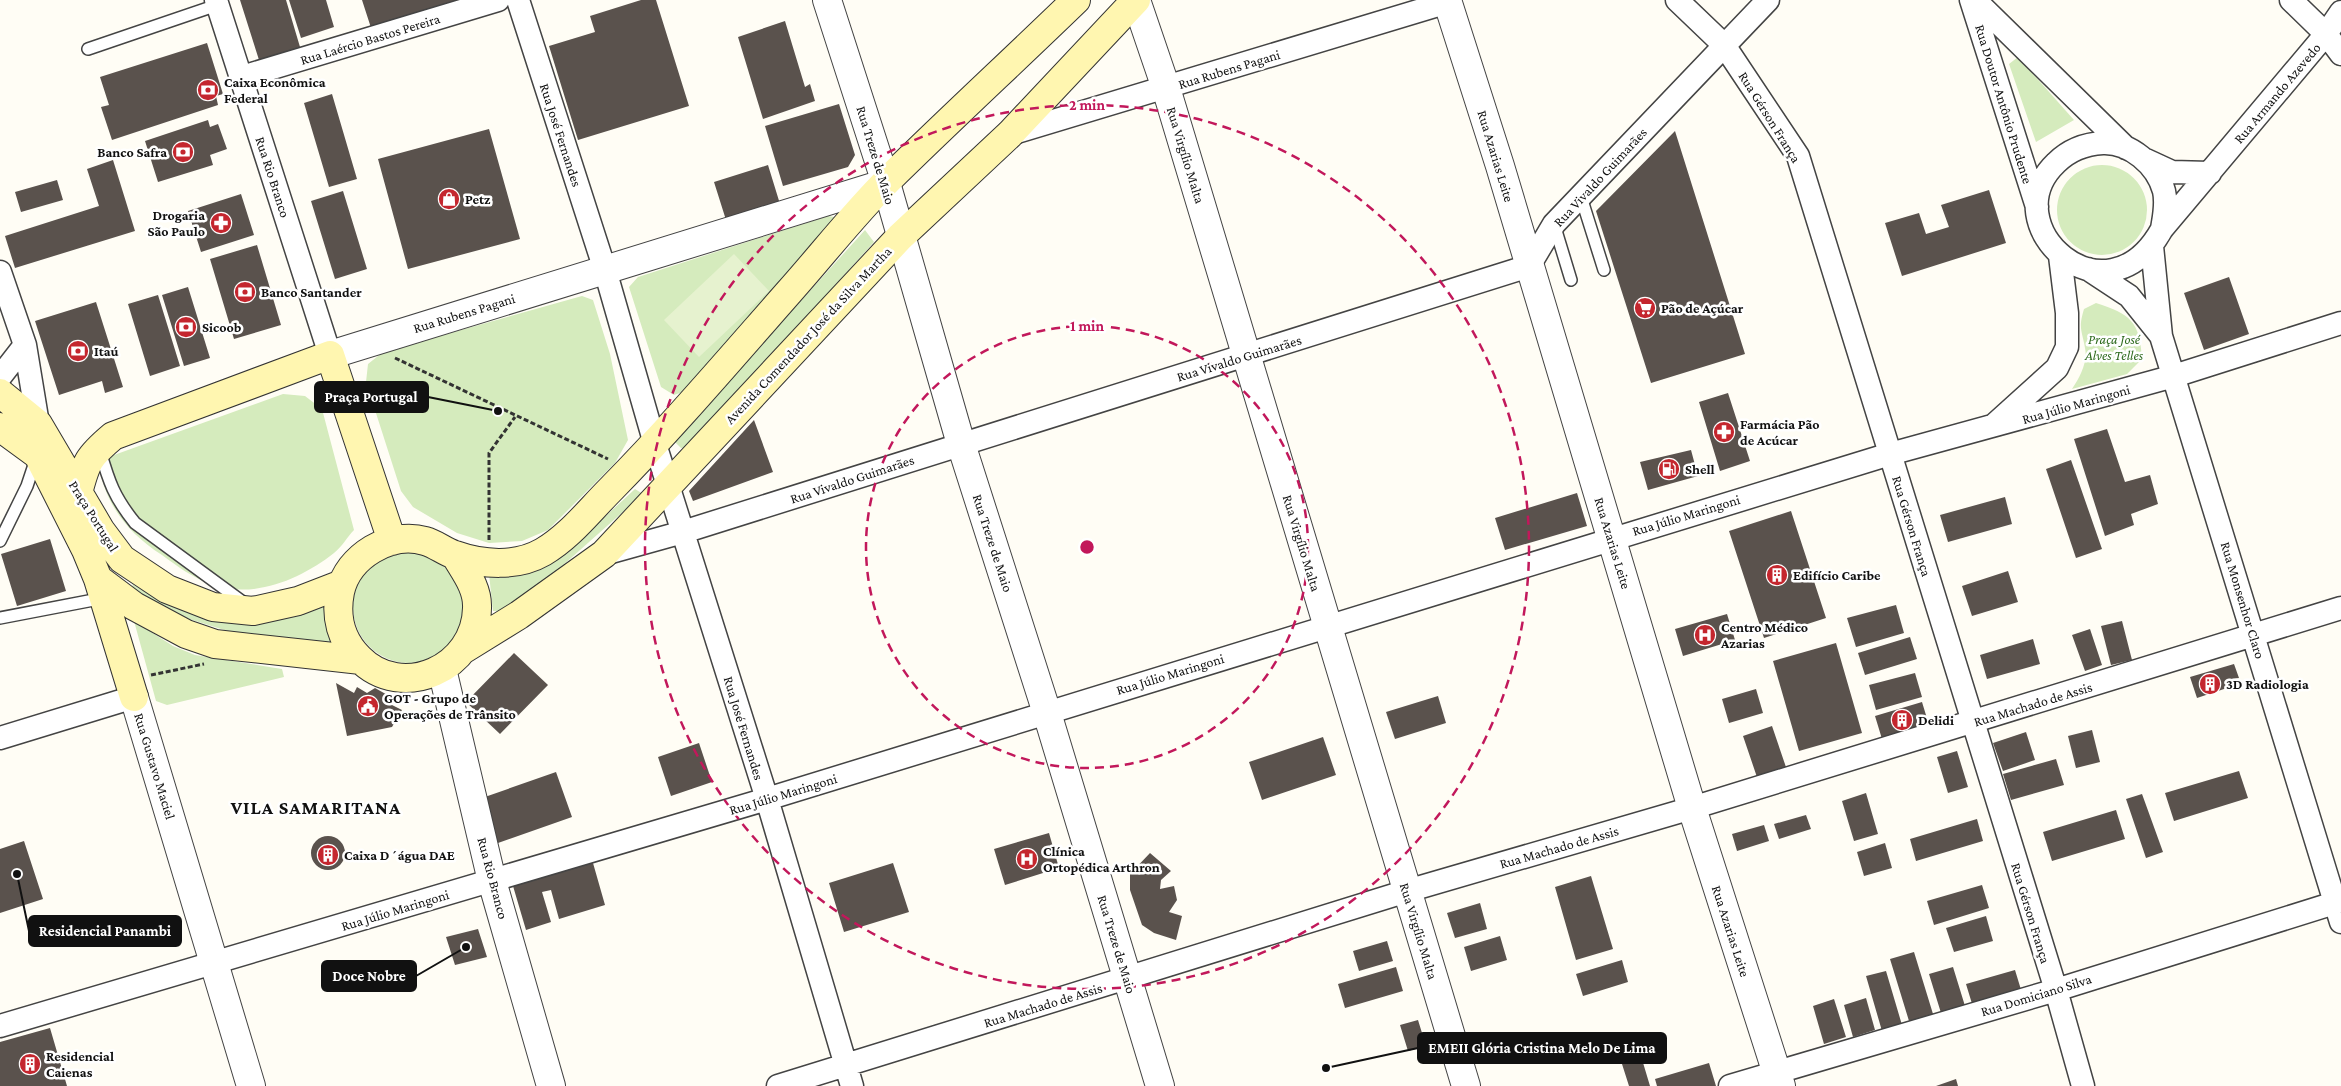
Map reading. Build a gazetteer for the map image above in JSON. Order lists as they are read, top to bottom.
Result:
{
  "streets": {
    "main road": [
      "Rua Rubens Pagani",
      "Avenida Comendador José da Silva Martha",
      "Praça Portugal",
      "Rua Gustavo Maciel"
    ],
    "street": [
      "Rua Laércio Bastos Pereira",
      "Rua Armando Azevedo",
      "Rua Doutor Antônio Prudente",
      "Rua Gérson França",
      "Rua José Fernandes",
      "Rua Treze de Maio",
      "Rua Virgílio Malta",
      "Rua Azarias Leite",
      "Rua Rio Branco",
      "Rua Vivaldo Guimarães",
      "Rua Júlio Maringoni",
      "Rua Monsenhor Claro",
      "Rua Machado de Assis",
      "Rua Domiciano Silva"
    ]
  },
  "crossings": [
    ["Rua Laércio Bastos Pereira", "Rua Rio Branco"],
    ["Rua Rubens Pagani", "Rua José Fernandes"],
    ["Rua Rubens Pagani", "Rua Treze de Maio"],
    ["Rua Rubens Pagani", "Rua Virgílio Malta"],
    ["Rua Rubens Pagani", "Rua Azarias Leite"],
    ["Rua Rubens Pagani", "Rua Rio Branco"],
    ["Rua Rubens Pagani", "Avenida Comendador José da Silva Martha"],
    ["Rua Rubens Pagani", "Praça Portugal"],
    ["Rua Armando Azevedo", "Rua Doutor Antônio Prudente"],
    ["Rua Gérson França", "Rua Vivaldo Guimarães"],
    ["Rua Gérson França", "Rua Júlio Maringoni"],
    ["Rua Gérson França", "Rua Machado de Assis"],
    ["Rua Gérson França", "Rua Domiciano Silva"],
    ["Rua José Fernandes", "Rua Vivaldo Guimarães"],
    ["Rua José Fernandes", "Avenida Comendador José da Silva Martha"],
    ["Rua José Fernandes", "Rua Júlio Maringoni"],
    ["Rua José Fernandes", "Rua Machado de Assis"],
    ["Rua Treze de Maio", "Rua Vivaldo Guimarães"],
    ["Rua Treze de Maio", "Avenida Comendador José da Silva Martha"],
    ["Rua Treze de Maio", "Rua Júlio Maringoni"],
    ["Rua Treze de Maio", "Rua Machado de Assis"],
    ["Rua Virgílio Malta", "Rua Vivaldo Guimarães"],
    ["Rua Virgílio Malta", "Avenida Comendador José da Silva Martha"],
    ["Rua Virgílio Malta", "Rua Júlio Maringoni"],
    ["Rua Virgílio Malta", "Rua Machado de Assis"],
    ["Rua Azarias Leite", "Rua Vivaldo Guimarães"],
    ["Rua Azarias Leite", "Rua Júlio Maringoni"],
    ["Rua Azarias Leite", "Rua Machado de Assis"],
    ["Rua Azarias Leite", "Rua Domiciano Silva"],
    ["Rua Rio Branco", "Avenida Comendador José da Silva Martha"],
    ["Rua Rio Branco", "Rua Júlio Maringoni"],
    ["Rua Rio Branco", "Praça Portugal"],
    ["Rua Vivaldo Guimarães", "Avenida Comendador José da Silva Martha"],
    ["Avenida Comendador José da Silva Martha", "Praça Portugal"],
    ["Rua Júlio Maringoni", "Rua Monsenhor Claro"],
    ["Rua Júlio Maringoni", "Rua Gustavo Maciel"],
    ["Rua Monsenhor Claro", "Rua Machado de Assis"],
    ["Rua Monsenhor Claro", "Rua Domiciano Silva"]
  ],
  "districts": ["VILA SAMARITANA"],
  "parks": ["Praça José Alves Telles"],
  "places": {
    "bank": [
      "Caixa Econômica Federal",
      "Banco Safra",
      "Banco Santander",
      "Sicoob",
      "Itaú"
    ],
    "shop": ["Petz"],
    "pharmacy": ["Drogaria São Paulo", "Farmácia Pão de Acúcar"],
    "supermarket": ["Pão de Açúcar"],
    "other": [
      "Praça Portugal",
      "Residencial Panambi",
      "Doce Nobre",
      "EMEII Glória Cristina Melo De Lima"
    ],
    "fuel station": ["Shell"],
    "building": [
      "Edifício Caribe",
      "3D Radiologia",
      "Delidi",
      "Caixa D´água DAE",
      "Residencial Caienas"
    ],
    "hospital": ["Centro Médico Azarias", "Clínica Ortopédica Arthron"],
    "public building": ["GOT - Grupo de Operações de Trânsito"]
  },
  "rings": ["2 min", "1 min"]
}
